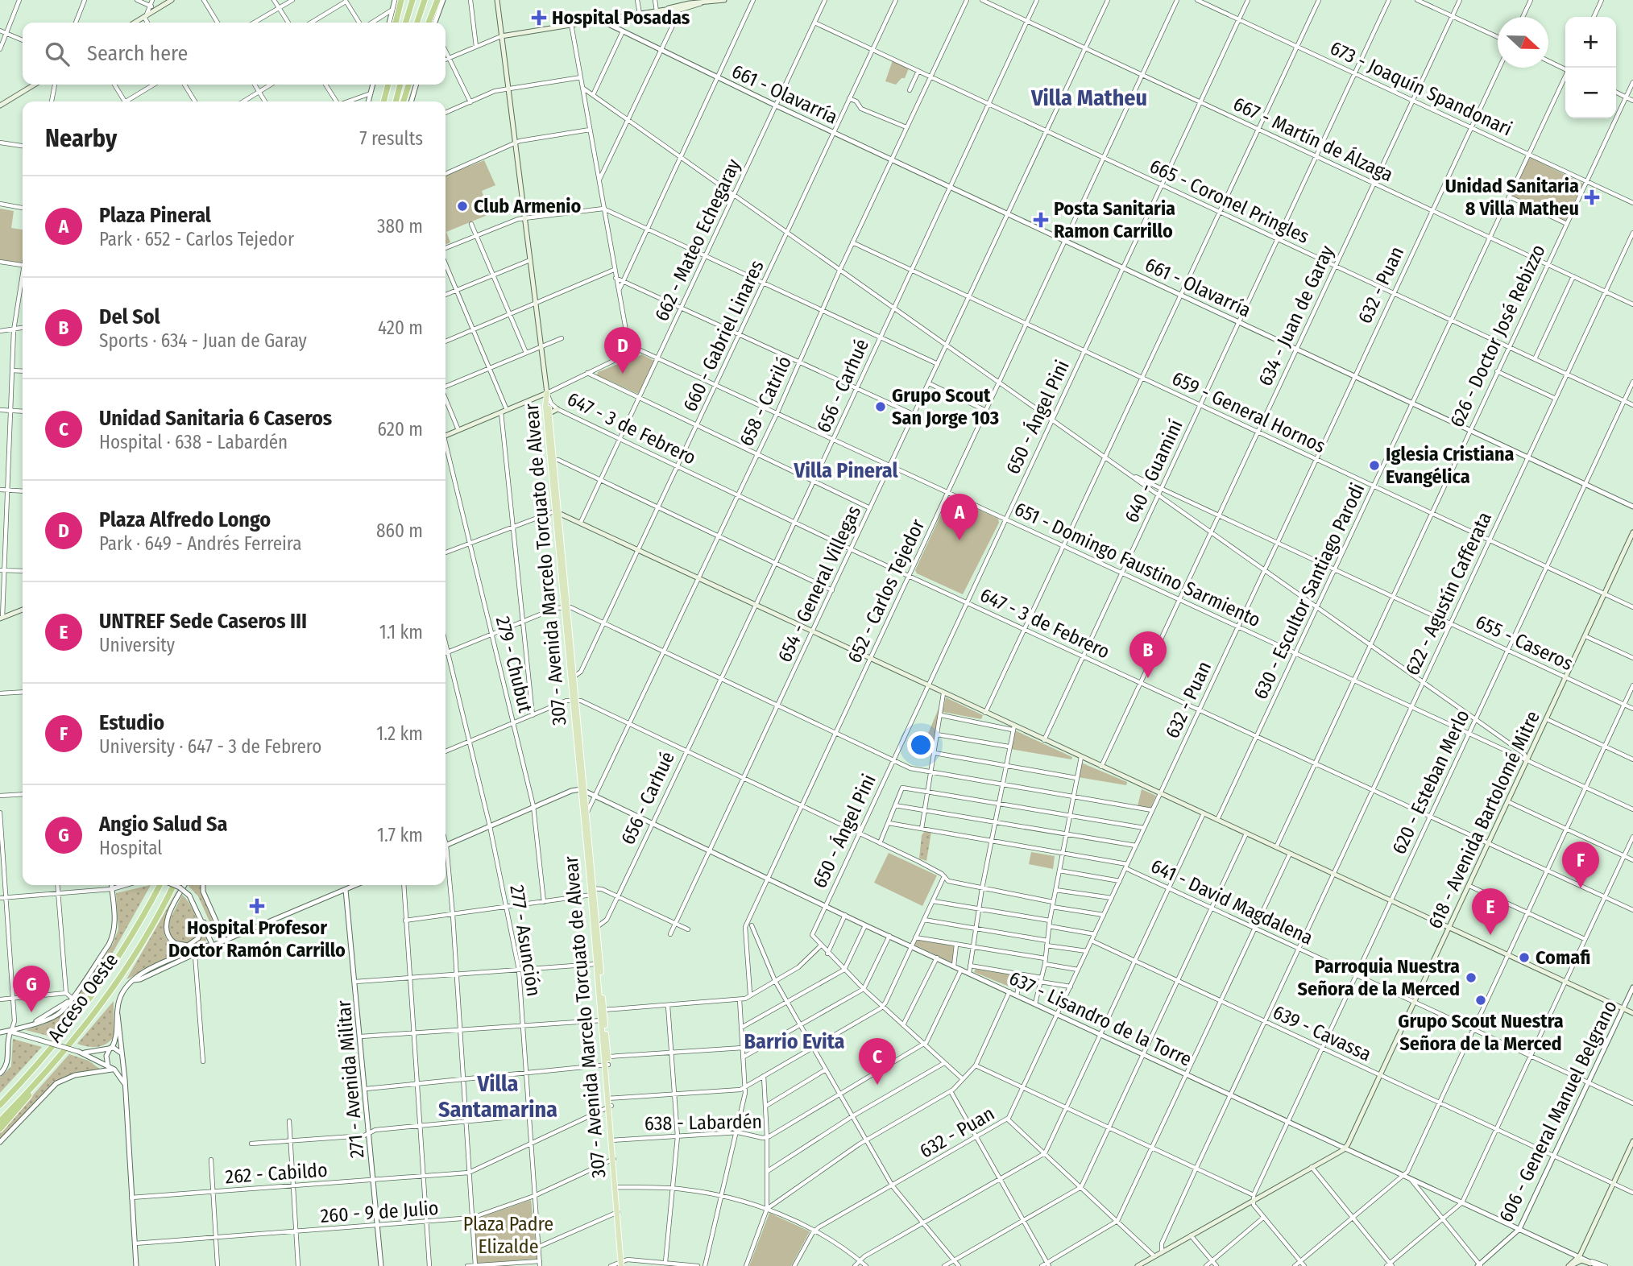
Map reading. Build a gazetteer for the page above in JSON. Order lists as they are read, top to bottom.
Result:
{
  "streets": {
    "highway": ["Acceso Oeste"],
    "main road": ["307 - Avenida Marcelo Torcuato de Alvear", "618 - Avenida Bartolomé Mitre"],
    "street": [
      "673 - Joaquín Spandonari",
      "661 - Olavarría",
      "667 - Martín de Álzaga",
      "665 - Coronel Pringles",
      "662 - Mateo Echegaray",
      "632 - Puan",
      "634 - Juan de Garay",
      "660 - Gabriel Linares",
      "626 - Doctor José Rebizzo",
      "656 - Carhué",
      "658 - Catriló",
      "659 - General Hornos",
      "650 - Ángel Pini",
      "647 - 3 de Febrero",
      "640 - Guaminí",
      "651 - Domingo Faustino Sarmiento",
      "654 - General Villegas",
      "652 - Carlos Tejedor",
      "630 - Escultor Santiago Parodi",
      "622 - Agustín Cafferata",
      "655 - Caseros",
      "279 - Chubut",
      "620 - Esteban Merlo",
      "641 - David Magdalena",
      "277 - Asunción",
      "637 - Lisandro de la Torre",
      "639 - Cavassa",
      "271 - Avenida Militar",
      "606 - General Manuel Belgrano",
      "638 - Labardén",
      "262 - Cabildo",
      "260 - 9 de Julio"
    ]
  },
  "crossings": [
    ["673 - Joaquín Spandonari", "632 - Puan"],
    ["673 - Joaquín Spandonari", "634 - Juan de Garay"],
    ["673 - Joaquín Spandonari", "626 - Doctor José Rebizzo"],
    ["673 - Joaquín Spandonari", "650 - Ángel Pini"],
    ["673 - Joaquín Spandonari", "640 - Guaminí"],
    ["673 - Joaquín Spandonari", "630 - Escultor Santiago Parodi"],
    ["661 - Olavarría", "662 - Mateo Echegaray"],
    ["661 - Olavarría", "632 - Puan"],
    ["661 - Olavarría", "634 - Juan de Garay"],
    ["661 - Olavarría", "660 - Gabriel Linares"],
    ["661 - Olavarría", "626 - Doctor José Rebizzo"],
    ["661 - Olavarría", "656 - Carhué"],
    ["661 - Olavarría", "658 - Catriló"],
    ["661 - Olavarría", "650 - Ángel Pini"],
    ["661 - Olavarría", "640 - Guaminí"],
    ["661 - Olavarría", "654 - General Villegas"],
    ["661 - Olavarría", "652 - Carlos Tejedor"],
    ["661 - Olavarría", "630 - Escultor Santiago Parodi"],
    ["661 - Olavarría", "622 - Agustín Cafferata"],
    ["661 - Olavarría", "620 - Esteban Merlo"],
    ["667 - Martín de Álzaga", "632 - Puan"],
    ["667 - Martín de Álzaga", "634 - Juan de Garay"],
    ["667 - Martín de Álzaga", "626 - Doctor José Rebizzo"],
    ["667 - Martín de Álzaga", "656 - Carhué"],
    ["667 - Martín de Álzaga", "650 - Ángel Pini"],
    ["667 - Martín de Álzaga", "640 - Guaminí"],
    ["667 - Martín de Álzaga", "654 - General Villegas"],
    ["667 - Martín de Álzaga", "652 - Carlos Tejedor"],
    ["667 - Martín de Álzaga", "630 - Escultor Santiago Parodi"],
    ["667 - Martín de Álzaga", "622 - Agustín Cafferata"],
    ["665 - Coronel Pringles", "662 - Mateo Echegaray"],
    ["665 - Coronel Pringles", "632 - Puan"],
    ["665 - Coronel Pringles", "634 - Juan de Garay"],
    ["665 - Coronel Pringles", "660 - Gabriel Linares"],
    ["665 - Coronel Pringles", "626 - Doctor José Rebizzo"],
    ["665 - Coronel Pringles", "656 - Carhué"],
    ["665 - Coronel Pringles", "658 - Catriló"],
    ["665 - Coronel Pringles", "650 - Ángel Pini"],
    ["665 - Coronel Pringles", "640 - Guaminí"],
    ["665 - Coronel Pringles", "654 - General Villegas"],
    ["665 - Coronel Pringles", "652 - Carlos Tejedor"],
    ["665 - Coronel Pringles", "630 - Escultor Santiago Parodi"],
    ["665 - Coronel Pringles", "622 - Agustín Cafferata"],
    ["665 - Coronel Pringles", "620 - Esteban Merlo"],
    ["662 - Mateo Echegaray", "647 - 3 de Febrero"],
    ["662 - Mateo Echegaray", "651 - Domingo Faustino Sarmiento"],
    ["632 - Puan", "659 - General Hornos"],
    ["632 - Puan", "647 - 3 de Febrero"],
    ["632 - Puan", "651 - Domingo Faustino Sarmiento"],
    ["632 - Puan", "655 - Caseros"],
    ["632 - Puan", "641 - David Magdalena"],
    ["632 - Puan", "637 - Lisandro de la Torre"],
    ["632 - Puan", "639 - Cavassa"],
    ["634 - Juan de Garay", "659 - General Hornos"],
    ["634 - Juan de Garay", "647 - 3 de Febrero"],
    ["634 - Juan de Garay", "651 - Domingo Faustino Sarmiento"],
    ["634 - Juan de Garay", "655 - Caseros"],
    ["660 - Gabriel Linares", "647 - 3 de Febrero"],
    ["660 - Gabriel Linares", "307 - Avenida Marcelo Torcuato de Alvear"],
    ["660 - Gabriel Linares", "651 - Domingo Faustino Sarmiento"],
    ["626 - Doctor José Rebizzo", "659 - General Hornos"],
    ["626 - Doctor José Rebizzo", "647 - 3 de Febrero"],
    ["626 - Doctor José Rebizzo", "651 - Domingo Faustino Sarmiento"],
    ["626 - Doctor José Rebizzo", "655 - Caseros"],
    ["656 - Carhué", "659 - General Hornos"],
    ["656 - Carhué", "647 - 3 de Febrero"],
    ["656 - Carhué", "307 - Avenida Marcelo Torcuato de Alvear"],
    ["656 - Carhué", "651 - Domingo Faustino Sarmiento"],
    ["656 - Carhué", "637 - Lisandro de la Torre"],
    ["658 - Catriló", "659 - General Hornos"],
    ["658 - Catriló", "647 - 3 de Febrero"],
    ["658 - Catriló", "307 - Avenida Marcelo Torcuato de Alvear"],
    ["658 - Catriló", "651 - Domingo Faustino Sarmiento"],
    ["658 - Catriló", "637 - Lisandro de la Torre"],
    ["659 - General Hornos", "650 - Ángel Pini"],
    ["659 - General Hornos", "640 - Guaminí"],
    ["659 - General Hornos", "654 - General Villegas"],
    ["659 - General Hornos", "652 - Carlos Tejedor"],
    ["659 - General Hornos", "630 - Escultor Santiago Parodi"],
    ["659 - General Hornos", "622 - Agustín Cafferata"],
    ["659 - General Hornos", "620 - Esteban Merlo"],
    ["659 - General Hornos", "618 - Avenida Bartolomé Mitre"],
    ["650 - Ángel Pini", "647 - 3 de Febrero"],
    ["650 - Ángel Pini", "651 - Domingo Faustino Sarmiento"],
    ["650 - Ángel Pini", "637 - Lisandro de la Torre"],
    ["647 - 3 de Febrero", "640 - Guaminí"],
    ["647 - 3 de Febrero", "307 - Avenida Marcelo Torcuato de Alvear"],
    ["647 - 3 de Febrero", "654 - General Villegas"],
    ["647 - 3 de Febrero", "652 - Carlos Tejedor"],
    ["647 - 3 de Febrero", "630 - Escultor Santiago Parodi"],
    ["647 - 3 de Febrero", "622 - Agustín Cafferata"],
    ["647 - 3 de Febrero", "620 - Esteban Merlo"],
    ["647 - 3 de Febrero", "618 - Avenida Bartolomé Mitre"],
    ["640 - Guaminí", "651 - Domingo Faustino Sarmiento"],
    ["640 - Guaminí", "655 - Caseros"],
    ["307 - Avenida Marcelo Torcuato de Alvear", "637 - Lisandro de la Torre"],
    ["307 - Avenida Marcelo Torcuato de Alvear", "638 - Labardén"],
    ["307 - Avenida Marcelo Torcuato de Alvear", "262 - Cabildo"],
    ["307 - Avenida Marcelo Torcuato de Alvear", "260 - 9 de Julio"],
    ["651 - Domingo Faustino Sarmiento", "654 - General Villegas"],
    ["651 - Domingo Faustino Sarmiento", "652 - Carlos Tejedor"],
    ["651 - Domingo Faustino Sarmiento", "630 - Escultor Santiago Parodi"],
    ["651 - Domingo Faustino Sarmiento", "622 - Agustín Cafferata"],
    ["651 - Domingo Faustino Sarmiento", "620 - Esteban Merlo"],
    ["651 - Domingo Faustino Sarmiento", "618 - Avenida Bartolomé Mitre"],
    ["654 - General Villegas", "637 - Lisandro de la Torre"],
    ["652 - Carlos Tejedor", "637 - Lisandro de la Torre"],
    ["630 - Escultor Santiago Parodi", "655 - Caseros"],
    ["622 - Agustín Cafferata", "655 - Caseros"],
    ["622 - Agustín Cafferata", "641 - David Magdalena"],
    ["622 - Agustín Cafferata", "637 - Lisandro de la Torre"],
    ["622 - Agustín Cafferata", "639 - Cavassa"],
    ["655 - Caseros", "620 - Esteban Merlo"],
    ["655 - Caseros", "618 - Avenida Bartolomé Mitre"],
    ["620 - Esteban Merlo", "641 - David Magdalena"],
    ["620 - Esteban Merlo", "637 - Lisandro de la Torre"],
    ["620 - Esteban Merlo", "639 - Cavassa"],
    ["618 - Avenida Bartolomé Mitre", "641 - David Magdalena"],
    ["618 - Avenida Bartolomé Mitre", "637 - Lisandro de la Torre"],
    ["618 - Avenida Bartolomé Mitre", "639 - Cavassa"],
    ["641 - David Magdalena", "606 - General Manuel Belgrano"],
    ["277 - Asunción", "262 - Cabildo"],
    ["277 - Asunción", "260 - 9 de Julio"],
    ["637 - Lisandro de la Torre", "606 - General Manuel Belgrano"],
    ["637 - Lisandro de la Torre", "638 - Labardén"],
    ["639 - Cavassa", "606 - General Manuel Belgrano"],
    ["271 - Avenida Militar", "262 - Cabildo"],
    ["271 - Avenida Militar", "260 - 9 de Julio"]
  ],
  "districts": [
    "Villa Matheu",
    "Villa Pineral",
    "Barrio Evita",
    "Villa Santamarina"
  ],
  "parks": ["Plaza Padre Elizalde"],
  "places": {
    "health": [
      "Hospital Posadas",
      "Unidad Sanitaria 8 Villa Matheu",
      "Posta Sanitaria Ramon Carrillo",
      "Hospital Profesor Doctor Ramón Carrillo"
    ],
    "other": [
      "Club Armenio",
      "Grupo Scout San Jorge 103",
      "Iglesia Cristiana Evangélica",
      "Comafi",
      "Parroquia Nuestra Señora de la Merced",
      "Grupo Scout Nuestra Señora de la Merced"
    ]
  },
  "north": "right",
  "page": {
    "map_buttons": ["+", "−"],
    "search": "Search here",
    "heading": ["Nearby", "7 results"],
    "list": [
      {
        "mark": "A",
        "name": "Plaza Pineral",
        "note": "Park · 652 - Carlos Tejedor",
        "value": "380 m"
      },
      {
        "mark": "B",
        "name": "Del Sol",
        "note": "Sports · 634 - Juan de Garay",
        "value": "420 m"
      },
      {
        "mark": "C",
        "name": "Unidad Sanitaria 6 Caseros",
        "note": "Hospital · 638 - Labardén",
        "value": "620 m"
      },
      {
        "mark": "D",
        "name": "Plaza Alfredo Longo",
        "note": "Park · 649 - Andrés Ferreira",
        "value": "860 m"
      },
      {
        "mark": "E",
        "name": "UNTREF Sede Caseros III",
        "note": "University",
        "value": "1.1 km"
      },
      {
        "mark": "F",
        "name": "Estudio",
        "note": "University · 647 - 3 de Febrero",
        "value": "1.2 km"
      },
      {
        "mark": "G",
        "name": "Angio Salud Sa",
        "note": "Hospital",
        "value": "1.7 km"
      }
    ],
    "pins": [
      "D",
      "A",
      "B",
      "F",
      "E",
      "G",
      "C"
    ]
  }
}
